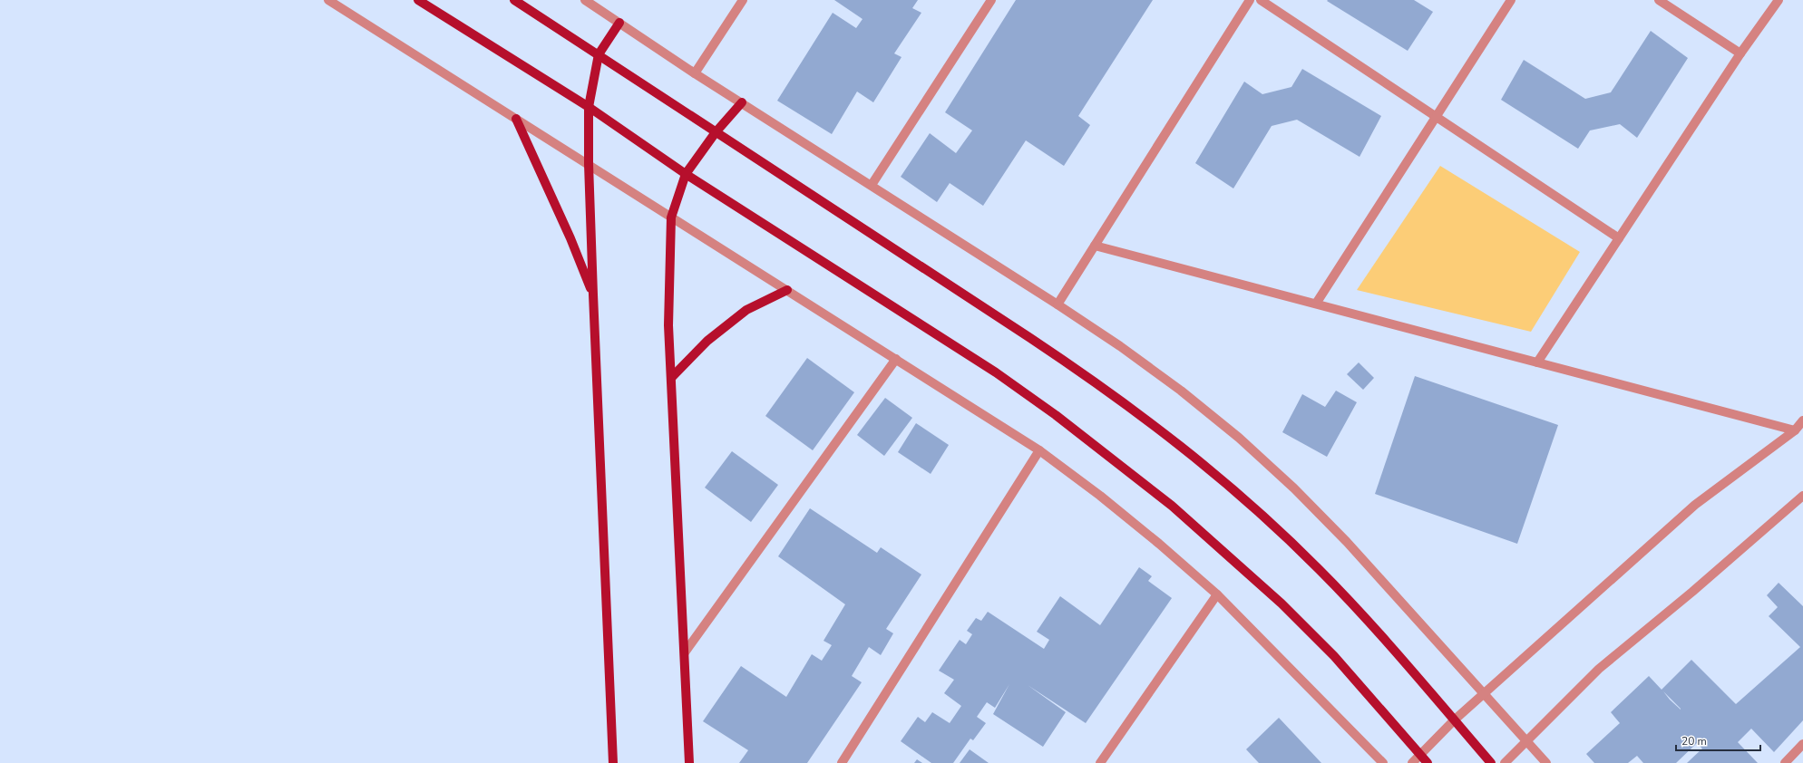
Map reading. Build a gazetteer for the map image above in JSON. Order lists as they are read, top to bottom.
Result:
{
  "scale_bar": "20 m"
}
